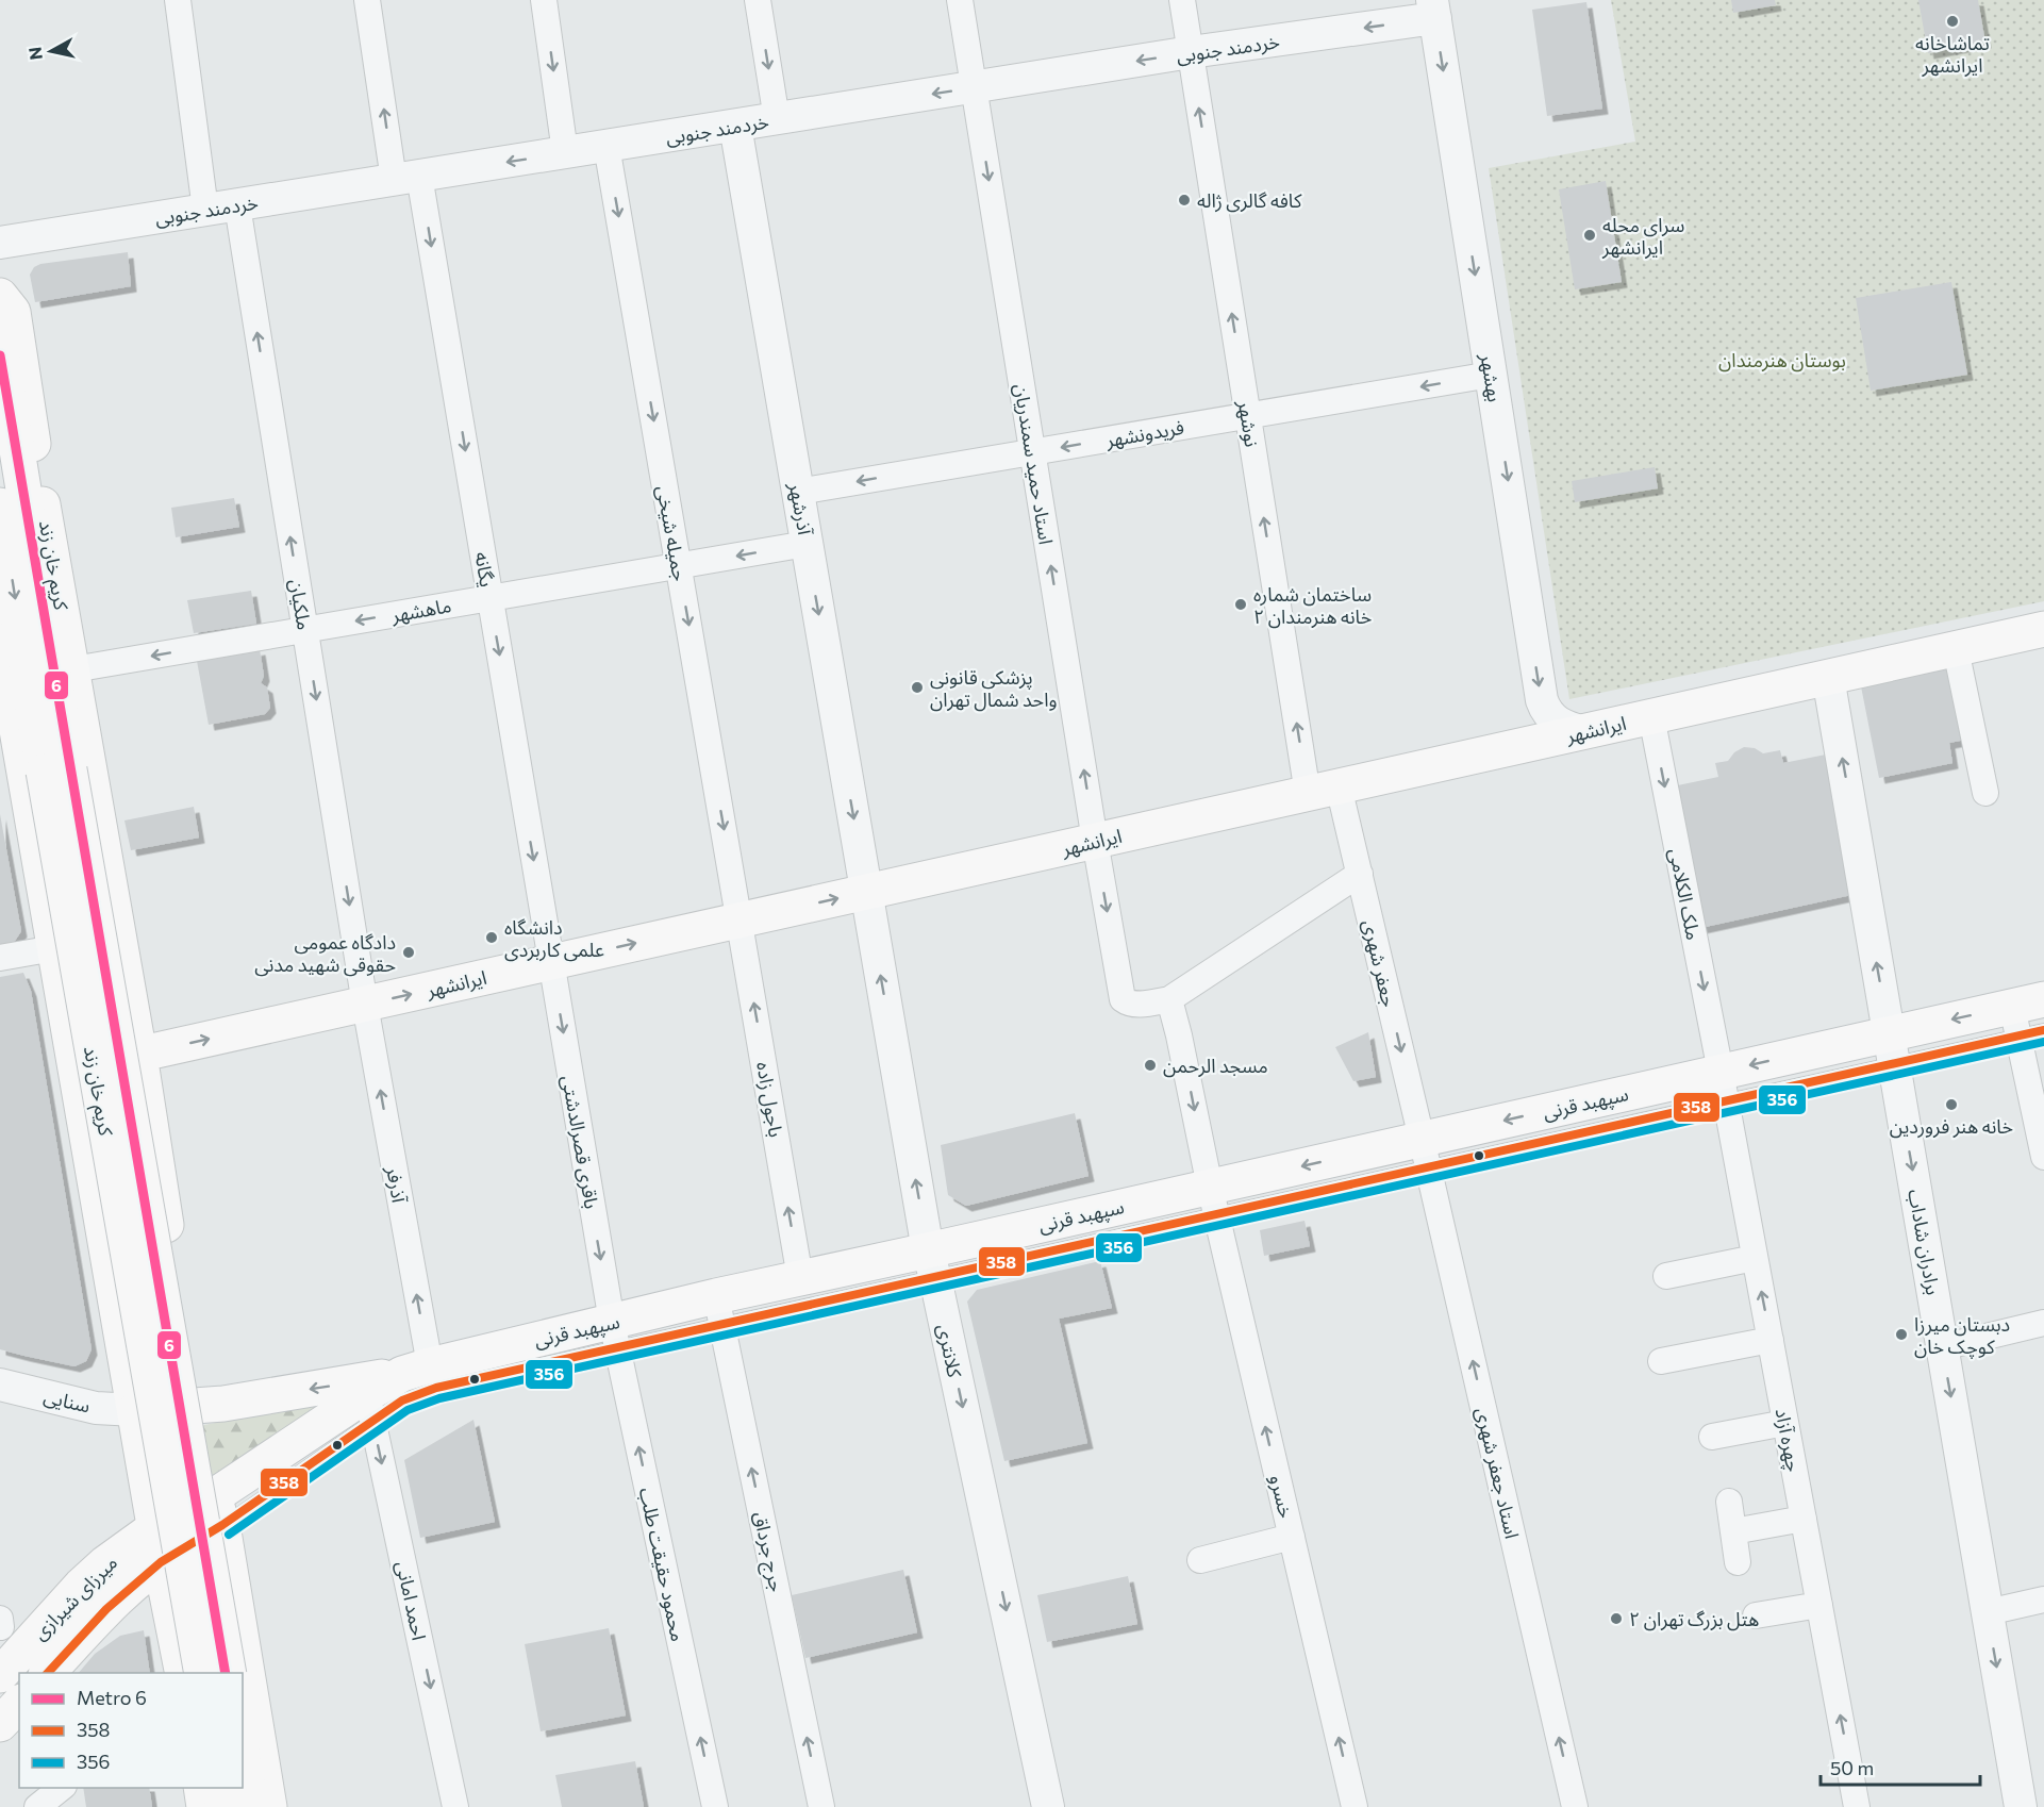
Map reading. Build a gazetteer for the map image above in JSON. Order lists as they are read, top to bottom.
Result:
{
  "streets": {
    "main road": [
      "کریم خان زند",
      "ایرانشهر",
      "سپهبد قرنی",
      "میرزای شیرازی"
    ],
    "street": [
      "خردمند جنوبی",
      "بهشهر",
      "نوشهر",
      "فریدونشهر",
      "استاد حمید سمندریان",
      "آذرشهر",
      "جمیله شیخی",
      "یگانه",
      "ملکیان",
      "ماهشهر",
      "ملک الکلامی",
      "جعفر شهری",
      "باجول زاده",
      "باقری قصرالدشتی",
      "آذرفر",
      "برادران شاداب",
      "کلانتری",
      "سنایی",
      "چهره آزاد",
      "استاد جعفر شهری",
      "خسرو",
      "جرج جرداق",
      "محمود حقیقت طلب",
      "احمد امانی"
    ]
  },
  "crossings": [
    ["خردمند جنوبی", "بهشهر"],
    ["خردمند جنوبی", "نوشهر"],
    ["خردمند جنوبی", "استاد حمید سمندریان"],
    ["خردمند جنوبی", "آذرشهر"],
    ["خردمند جنوبی", "جمیله شیخی"],
    ["خردمند جنوبی", "یگانه"],
    ["خردمند جنوبی", "ملکیان"],
    ["بهشهر", "فریدونشهر"],
    ["بهشهر", "ایرانشهر"],
    ["نوشهر", "فریدونشهر"],
    ["نوشهر", "ایرانشهر"],
    ["نوشهر", "جعفر شهری"],
    ["فریدونشهر", "استاد حمید سمندریان"],
    ["فریدونشهر", "آذرشهر"],
    ["استاد حمید سمندریان", "ایرانشهر"],
    ["استاد حمید سمندریان", "خسرو"],
    ["آذرشهر", "ماهشهر"],
    ["آذرشهر", "ایرانشهر"],
    ["آذرشهر", "کلانتری"],
    ["جمیله شیخی", "ماهشهر"],
    ["جمیله شیخی", "ایرانشهر"],
    ["جمیله شیخی", "باجول زاده"],
    ["کریم خان زند", "ماهشهر"],
    ["کریم خان زند", "ایرانشهر"],
    ["کریم خان زند", "سپهبد قرنی"],
    ["کریم خان زند", "سنایی"],
    ["کریم خان زند", "میرزای شیرازی"],
    ["یگانه", "ماهشهر"],
    ["یگانه", "ایرانشهر"],
    ["یگانه", "باقری قصرالدشتی"],
    ["ملکیان", "ماهشهر"],
    ["ملکیان", "ایرانشهر"],
    ["ملکیان", "آذرفر"],
    ["ایرانشهر", "ملک الکلامی"],
    ["ایرانشهر", "جعفر شهری"],
    ["ایرانشهر", "باجول زاده"],
    ["ایرانشهر", "باقری قصرالدشتی"],
    ["ایرانشهر", "آذرفر"],
    ["ایرانشهر", "برادران شاداب"],
    ["ایرانشهر", "کلانتری"],
    ["ملک الکلامی", "سپهبد قرنی"],
    ["ملک الکلامی", "چهره آزاد"],
    ["جعفر شهری", "سپهبد قرنی"],
    ["جعفر شهری", "استاد جعفر شهری"],
    ["باجول زاده", "سپهبد قرنی"],
    ["سپهبد قرنی", "باقری قصرالدشتی"],
    ["سپهبد قرنی", "آذرفر"],
    ["سپهبد قرنی", "برادران شاداب"],
    ["سپهبد قرنی", "کلانتری"],
    ["سپهبد قرنی", "چهره آزاد"],
    ["سپهبد قرنی", "استاد جعفر شهری"],
    ["سپهبد قرنی", "خسرو"],
    ["سپهبد قرنی", "جرج جرداق"],
    ["سپهبد قرنی", "محمود حقیقت طلب"],
    ["سپهبد قرنی", "میرزای شیرازی"],
    ["سپهبد قرنی", "احمد امانی"],
    ["باقری قصرالدشتی", "محمود حقیقت طلب"]
  ],
  "one_way": [
    "خردمند جنوبی",
    "بهشهر",
    "نوشهر",
    "فریدونشهر",
    "آذرشهر",
    "جمیله شیخی",
    "ماهشهر",
    "ایرانشهر",
    "ملک الکلامی",
    "جعفر شهری",
    "باجول زاده",
    "باقری قصرالدشتی",
    "آذرفر",
    "چهره آزاد",
    "استاد جعفر شهری",
    "جرج جرداق",
    "محمود حقیقت طلب",
    "احمد امانی"
  ],
  "parks": ["بوستان هنرمندان"],
  "places": [
    "تماشاخانه ایرانشهر",
    "کافه گالری ژاله",
    "سرای محله ایرانشهر",
    "ساختمان شماره ۲ خانه هنرمندان",
    "پزشکی قانونی واحد شمال تهران",
    "دانشگاه علمی کاربردی",
    "دادگاه عمومی حقوقی شهید مدنی",
    "مسجد الرحمن",
    "خانه هنر فروردین",
    "دبستان میرزا کوچک خان",
    "هتل بزرگ تهران ۲"
  ],
  "lines": ["metro line 6", "transit line 358", "transit line 356"],
  "legend": ["Metro 6", "358", "356"],
  "scale_bar": "50 m",
  "north": "left"
}
